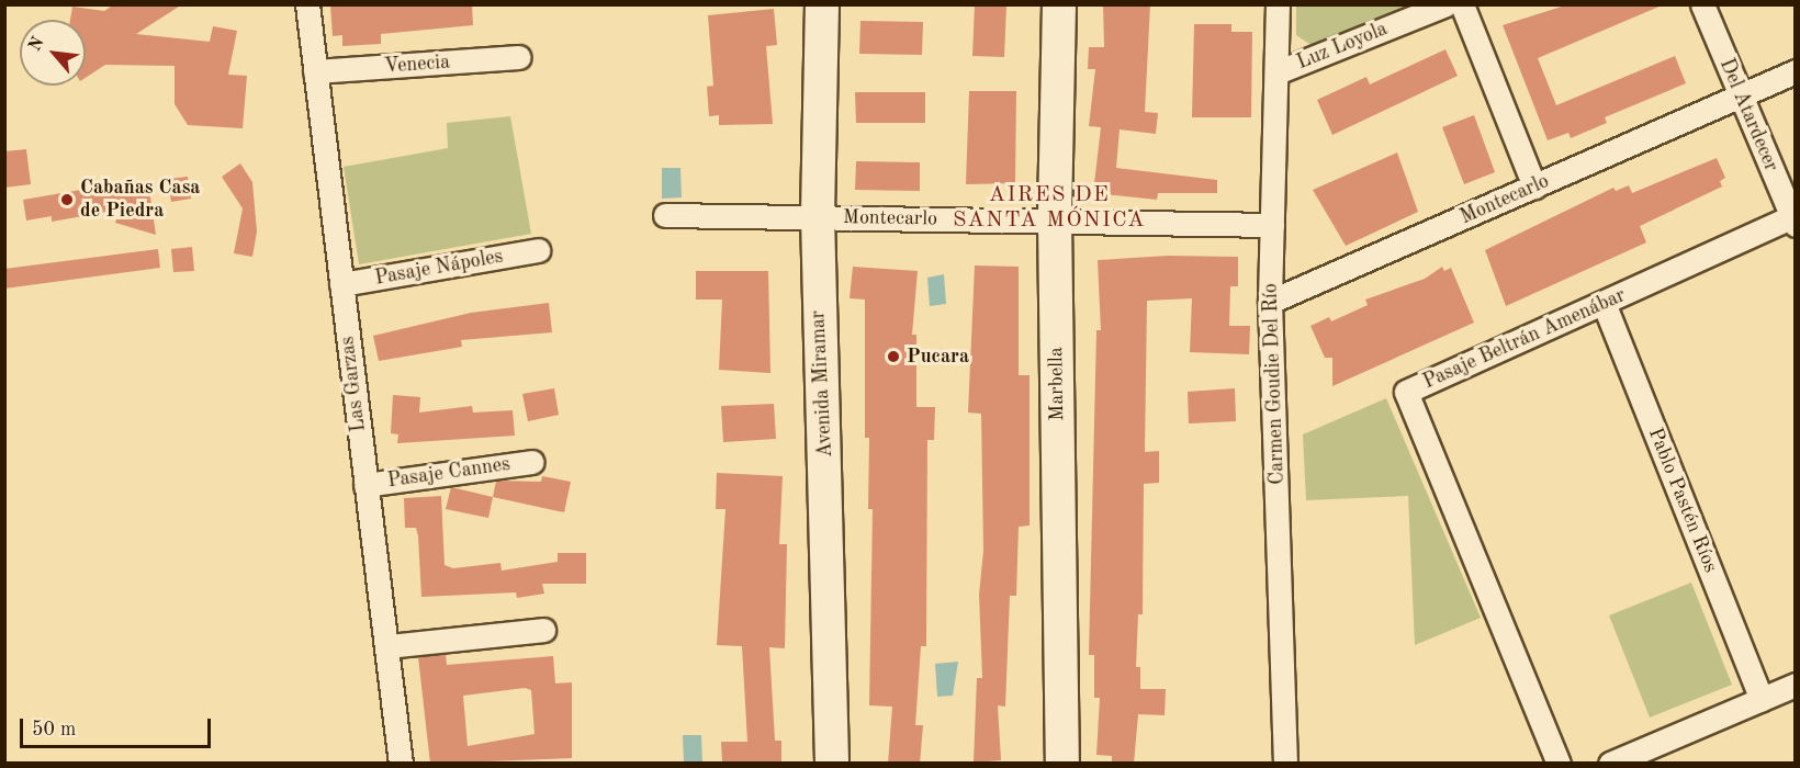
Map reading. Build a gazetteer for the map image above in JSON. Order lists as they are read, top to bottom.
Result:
{
  "streets": {
    "street": [
      "Luz Loyola",
      "Venecia",
      "Del Atardecer",
      "Montecarlo",
      "Pasaje Nápoles",
      "Pasaje Beltrán Amenábar",
      "Las Garzas",
      "Avenida Miramar",
      "Marbella",
      "Carmen Goudie Del Río",
      "Pasaje Cannes",
      "Pablo Pastén Ríos"
    ]
  },
  "crossings": [
    ["Luz Loyola", "Carmen Goudie Del Río"],
    ["Venecia", "Las Garzas"],
    ["Del Atardecer", "Montecarlo"],
    ["Del Atardecer", "Pasaje Beltrán Amenábar"],
    ["Montecarlo", "Avenida Miramar"],
    ["Montecarlo", "Marbella"],
    ["Montecarlo", "Carmen Goudie Del Río"],
    ["Pasaje Nápoles", "Las Garzas"],
    ["Pasaje Beltrán Amenábar", "Pablo Pastén Ríos"],
    ["Las Garzas", "Pasaje Cannes"]
  ],
  "districts": ["AIRES DE SANTA MÓNICA"],
  "places": ["Cabañas Casa de Piedra", "Pucara"],
  "scale_bar": "50 m",
  "north": "top left"
}
